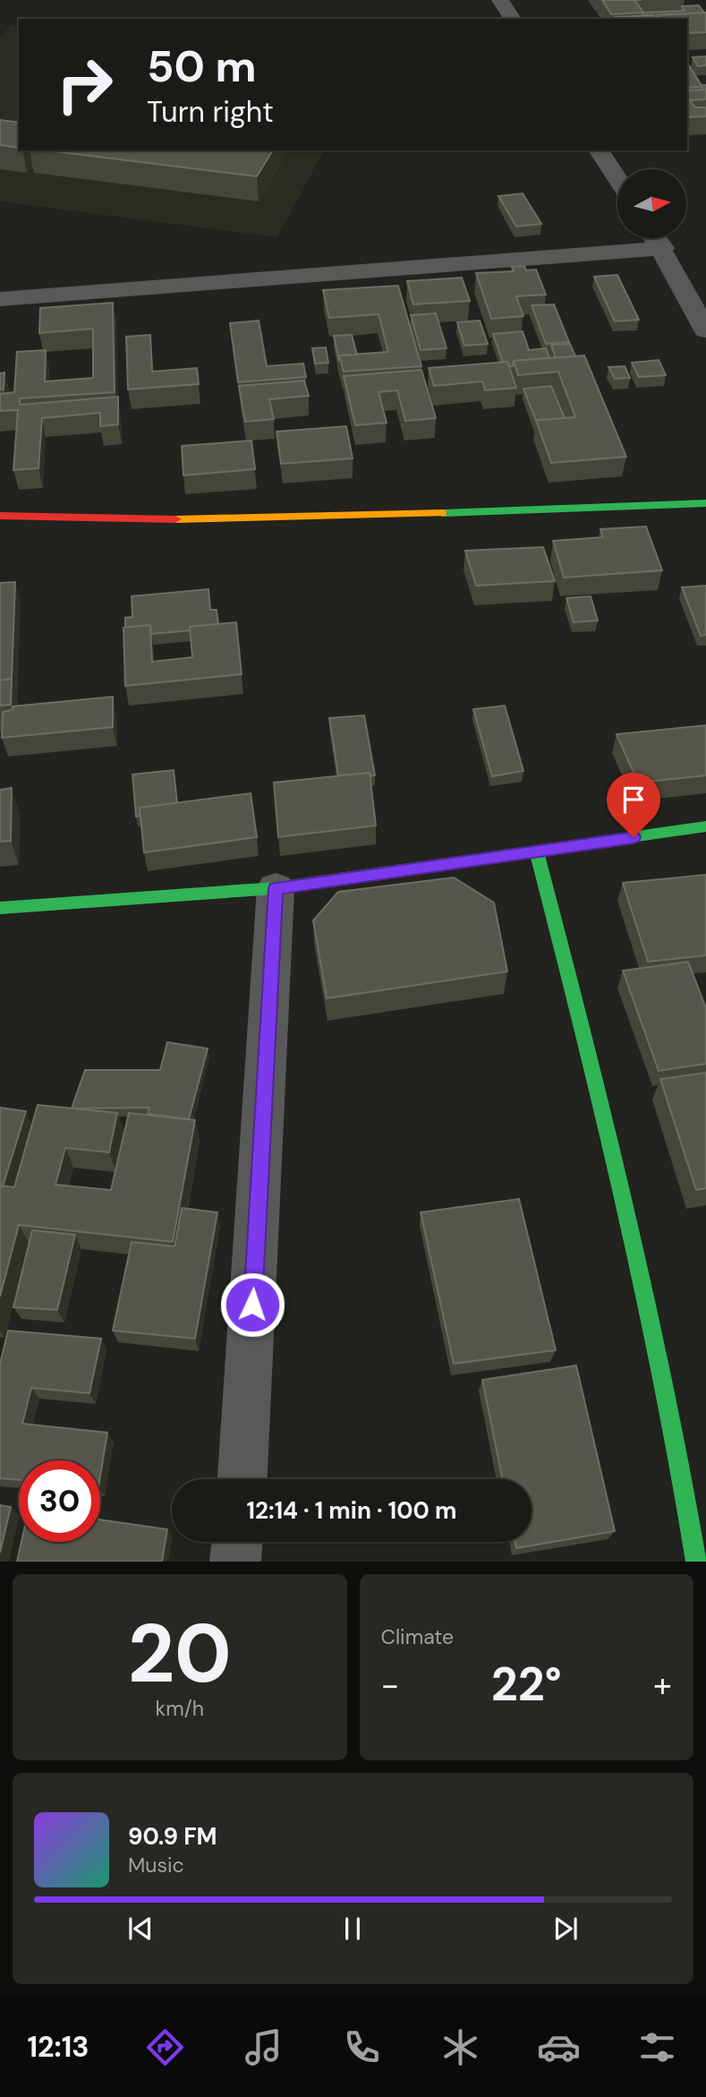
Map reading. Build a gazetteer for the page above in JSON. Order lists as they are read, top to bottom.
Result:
{
  "north": "right",
  "page": {
    "turn": ["50 m", "Turn right"],
    "limit": "30",
    "trip": "12:14 · 1 min · 100 m",
    "tile": [
      ["20", "km/h"],
      "Climate"
    ],
    "heat": ["−", "22°", "+"],
    "song": ["90.9 FM", "Music"],
    "tabs": "12:13"
  }
}
